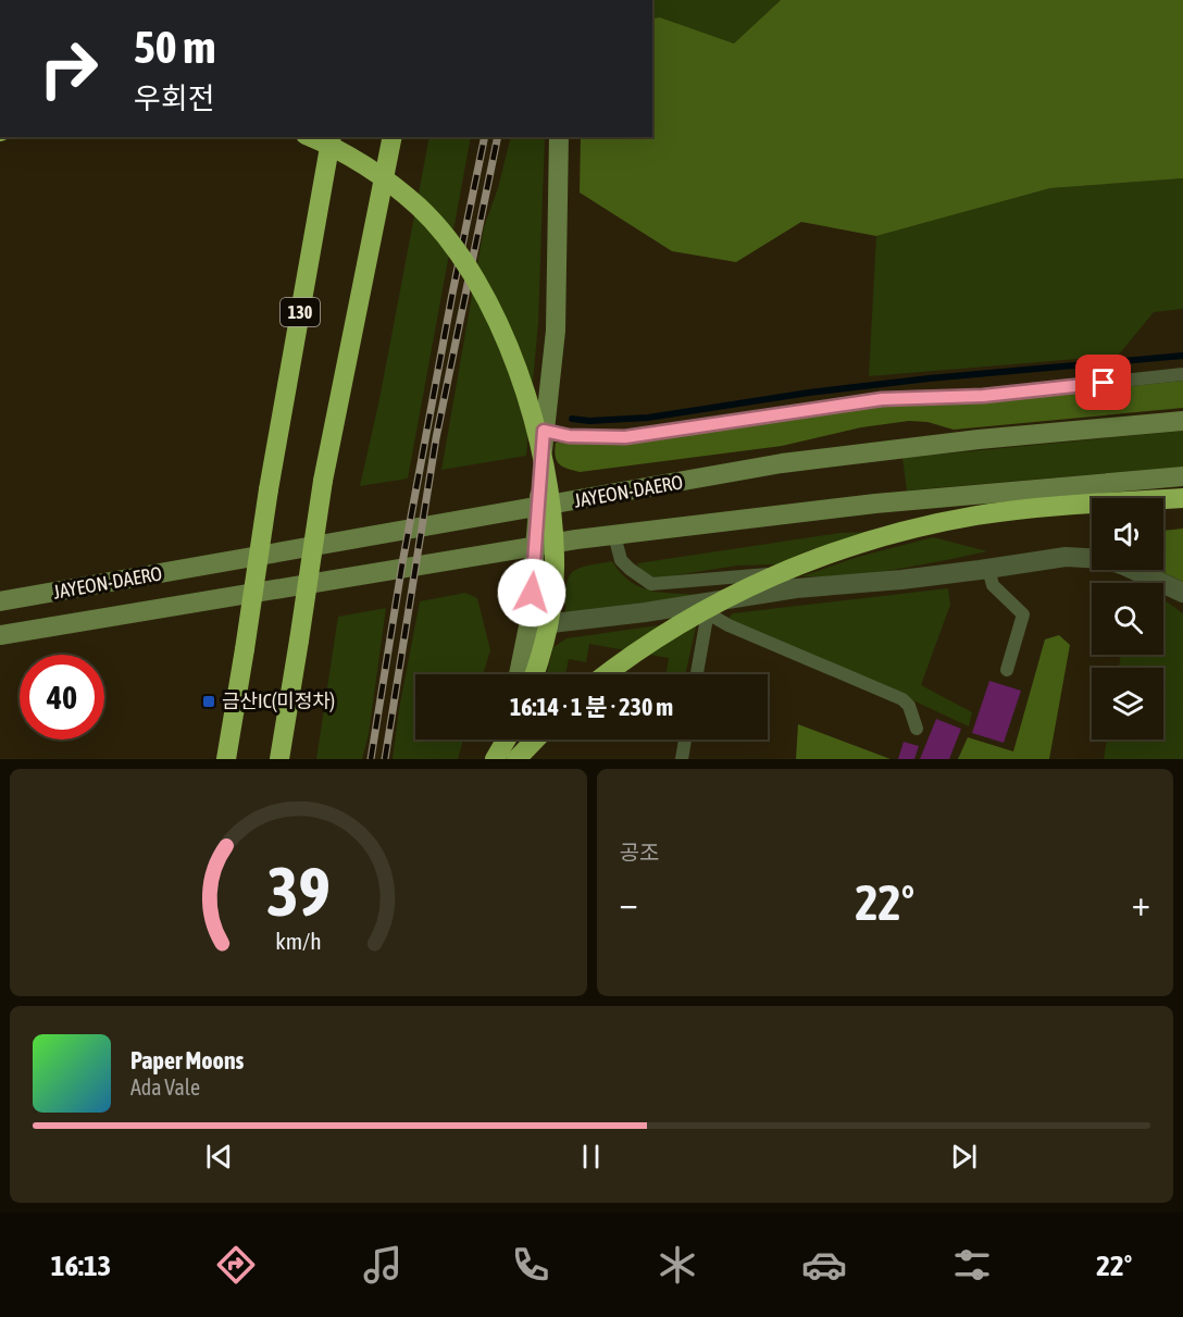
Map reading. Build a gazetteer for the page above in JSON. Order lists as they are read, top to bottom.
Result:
{
  "streets": {
    "highway": ["130"],
    "main road": ["JAYEON-DAERO"]
  },
  "places": {
    "transit": ["금산IC(미정차)"]
  },
  "page": {
    "turn": ["50 m", "우회전"],
    "limit": "40",
    "trip": "16:14 · 1 분 · 230 m",
    "tile": "공조",
    "heat": ["−", "22°", "+"],
    "song": ["Paper Moons", "Ada Vale"],
    "tabs": ["16:13", "22°"],
    "gauge": ["39", "km/h"]
  }
}
